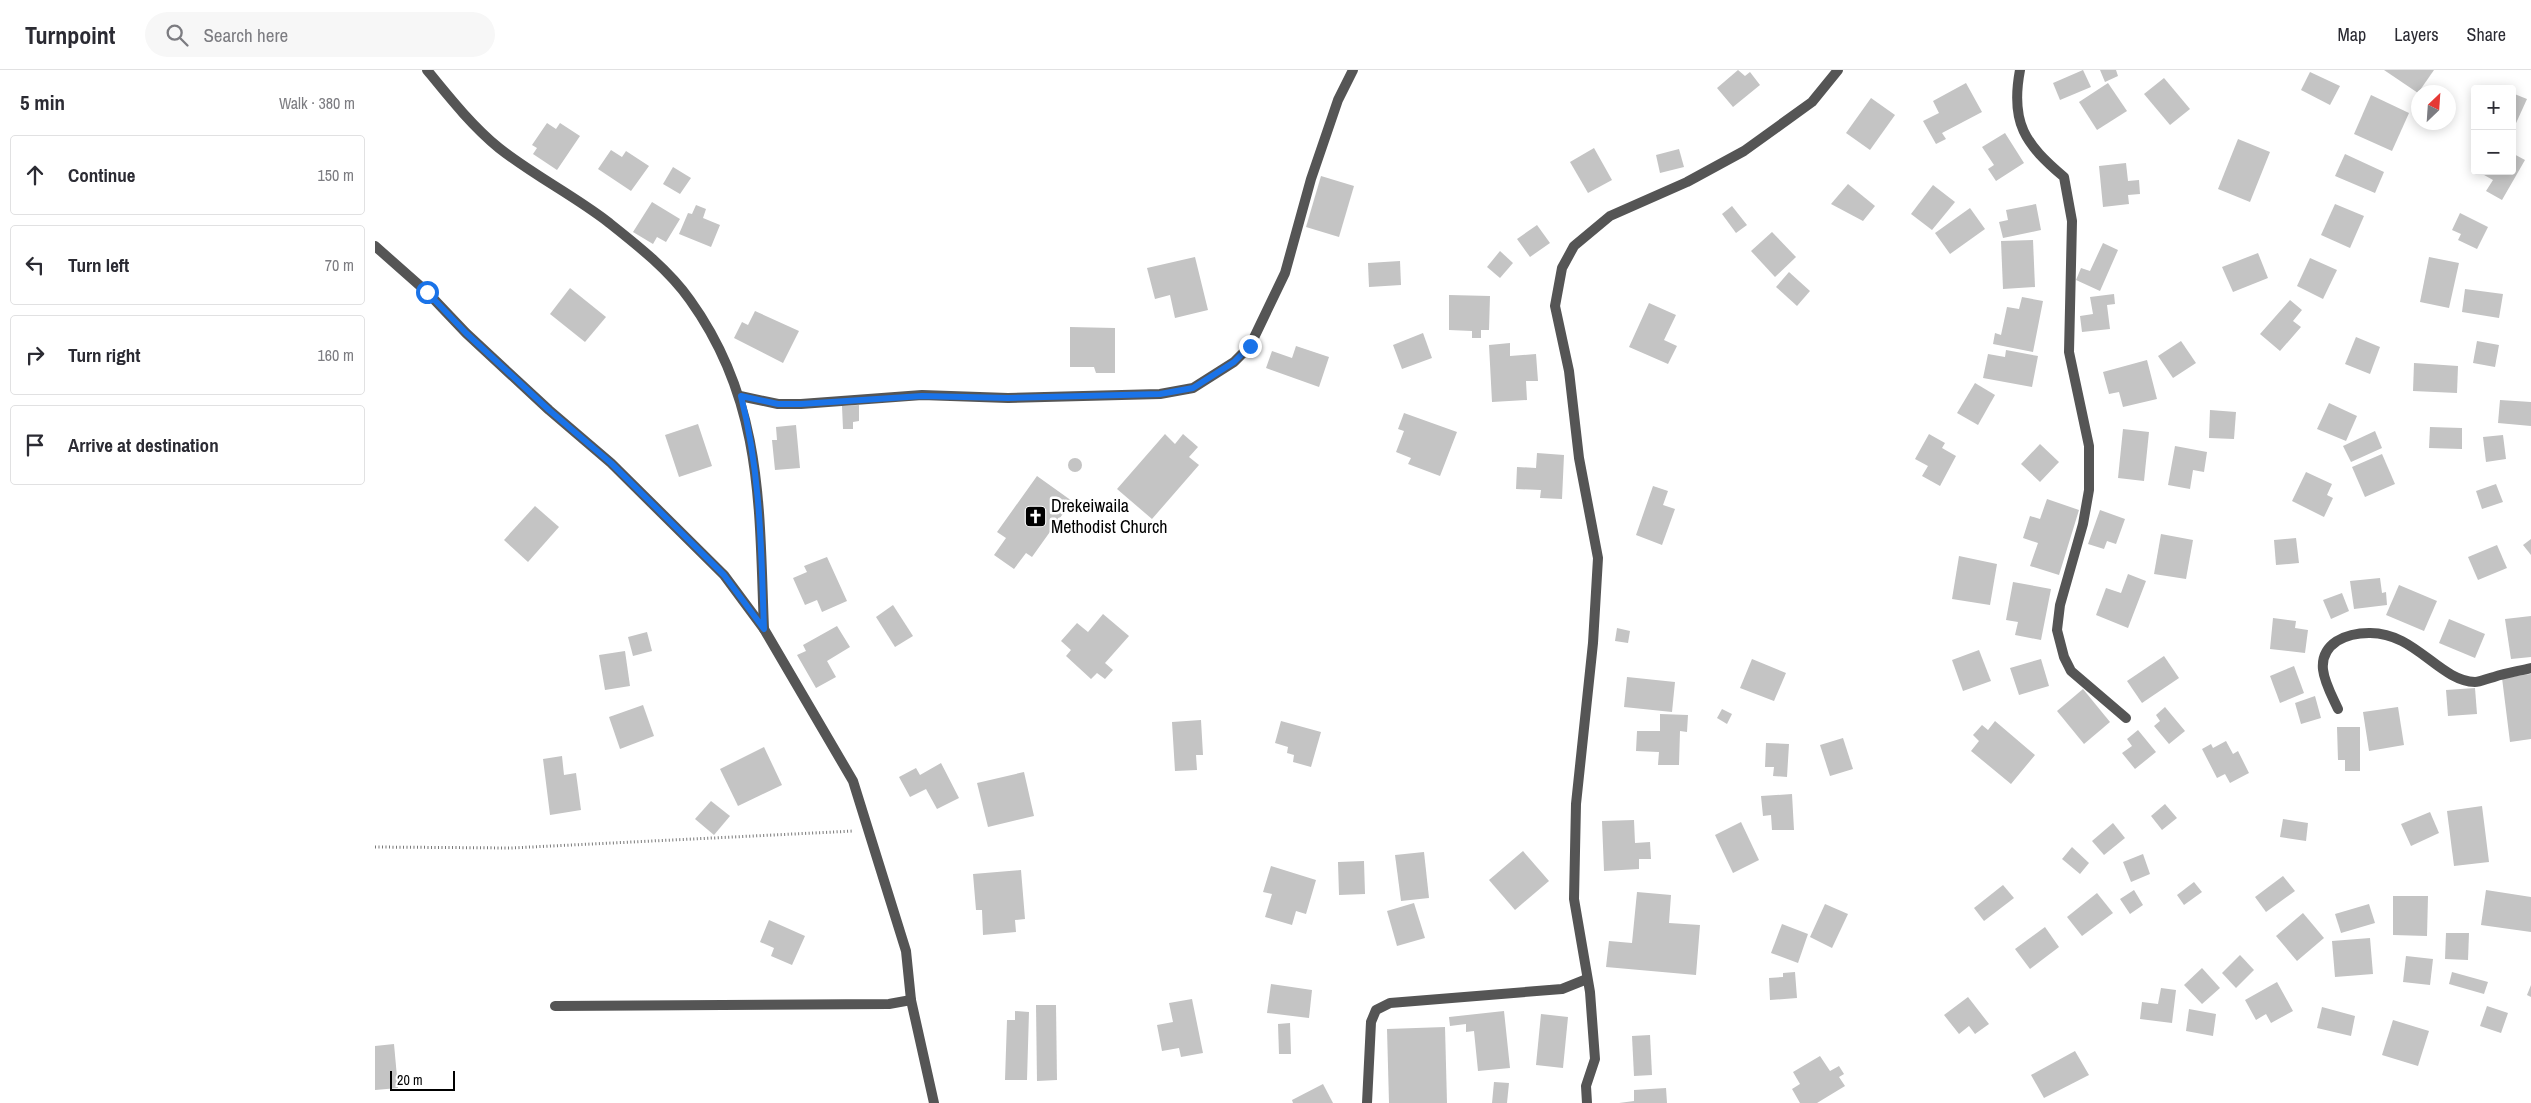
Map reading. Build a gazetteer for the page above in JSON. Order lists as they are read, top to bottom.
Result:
{
  "places": {
    "church": ["Drekeiwaila Methodist Church"]
  },
  "scale_bar": "20 m",
  "north": "top right",
  "page": {
    "header": "Turnpoint",
    "search": "Search here",
    "nav": ["Map", "Layers", "Share"],
    "heading": ["5 min", "Walk · 380 m"],
    "map_buttons": ["+", "−"],
    "list": [
      ["Continue", "150 m"],
      ["Turn left", "70 m"],
      ["Turn right", "160 m"],
      "Arrive at destination"
    ],
    "scale": "20 m"
  }
}
